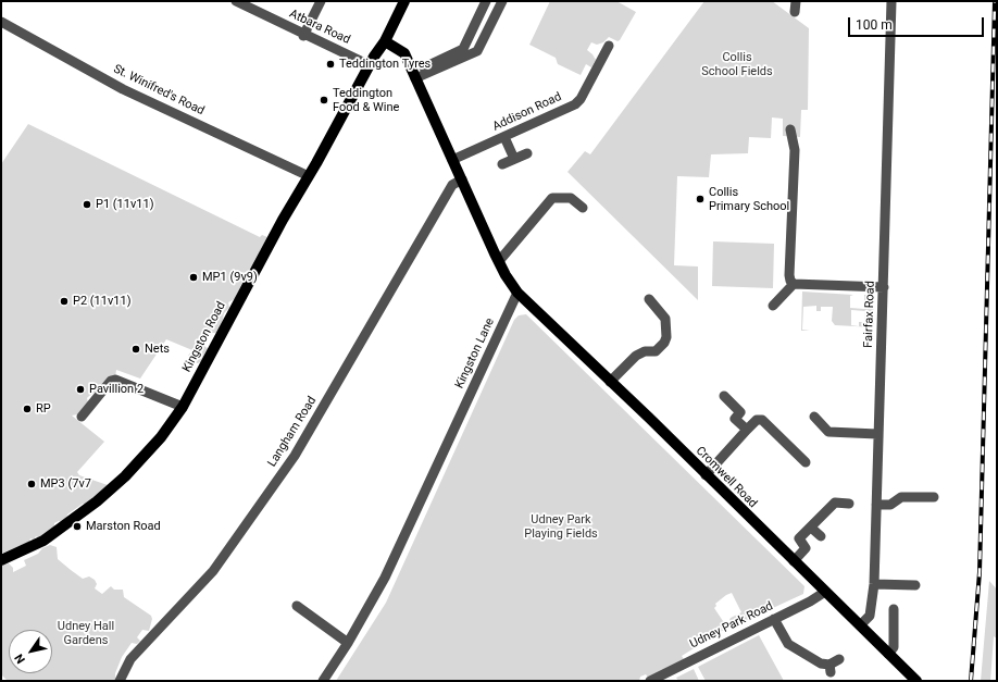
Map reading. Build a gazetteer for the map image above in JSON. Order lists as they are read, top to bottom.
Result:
{
  "streets": {
    "main road": ["Kingston Road", "Cromwell Road"],
    "street": [
      "Atbara Road",
      "St. Winifred's Road",
      "Addison Road",
      "Fairfax Road",
      "Kingston Lane",
      "Langham Road",
      "Udney Park Road"
    ]
  },
  "crossings": [
    ["Atbara Road", "Kingston Road"],
    ["St. Winifred's Road", "Kingston Road"],
    ["Fairfax Road", "Cromwell Road"],
    ["Kingston Lane", "Cromwell Road"],
    ["Cromwell Road", "Udney Park Road"]
  ],
  "parks": ["Collis School Fields", "Udney Park Playing Fields", "Udney Hall Gardens"],
  "places": [
    "Teddington Tyres",
    "Teddington Food & Wine",
    "Collis Primary School",
    "P1 (11v11)",
    "MP1 (9v9)",
    "P2 (11v11)",
    "Nets",
    "Pavillion 2",
    "RP",
    "MP3 (7v7",
    "Marston Road"
  ],
  "scale_bar": "100 m",
  "north": "bottom left"
}
